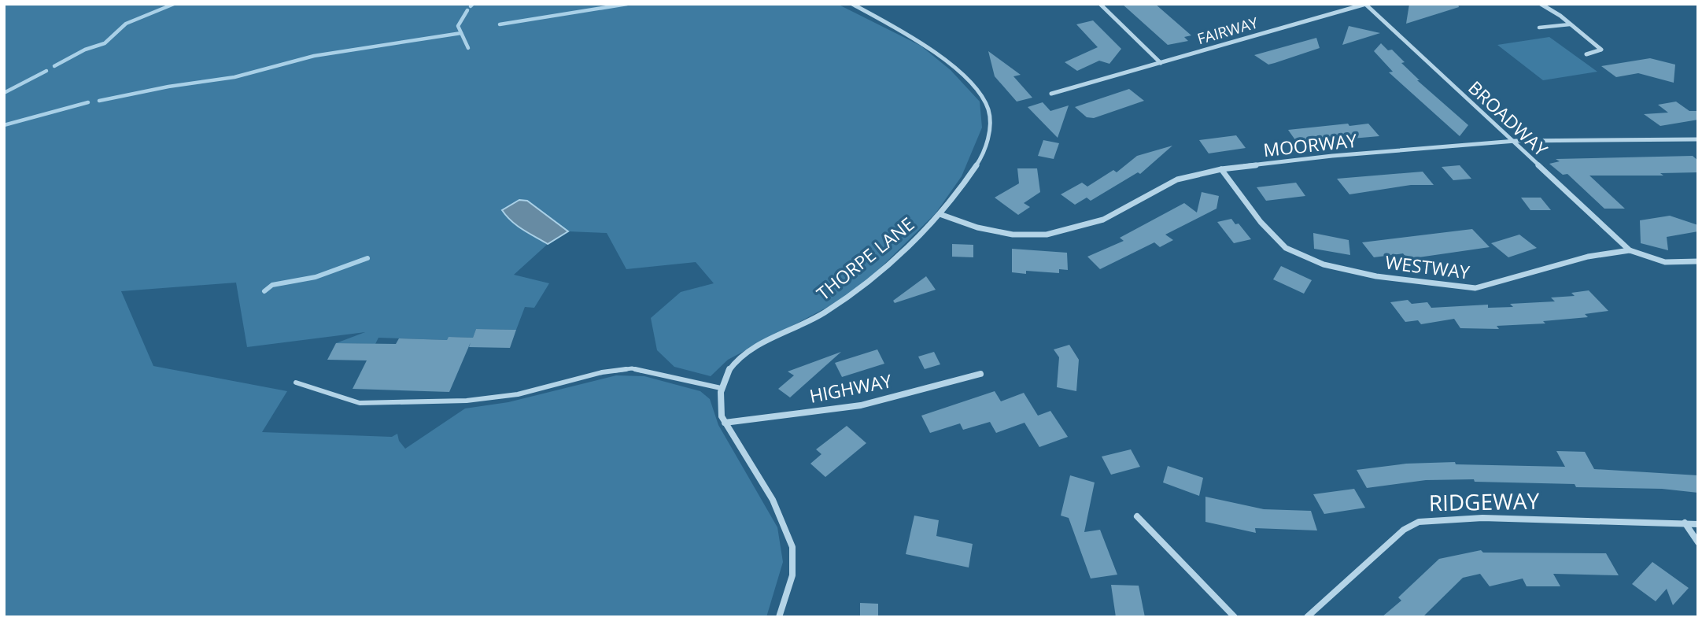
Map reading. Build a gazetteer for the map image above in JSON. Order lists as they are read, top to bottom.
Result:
{
  "streets": {
    "street": [
      "FAIRWAY",
      "BROADWAY",
      "MOORWAY",
      "THORPE LANE",
      "WESTWAY",
      "HIGHWAY",
      "RIDGEWAY"
    ]
  },
  "crossings": [
    ["FAIRWAY", "BROADWAY"],
    ["BROADWAY", "MOORWAY"],
    ["BROADWAY", "WESTWAY"],
    ["MOORWAY", "THORPE LANE"],
    ["MOORWAY", "WESTWAY"]
  ]
}
